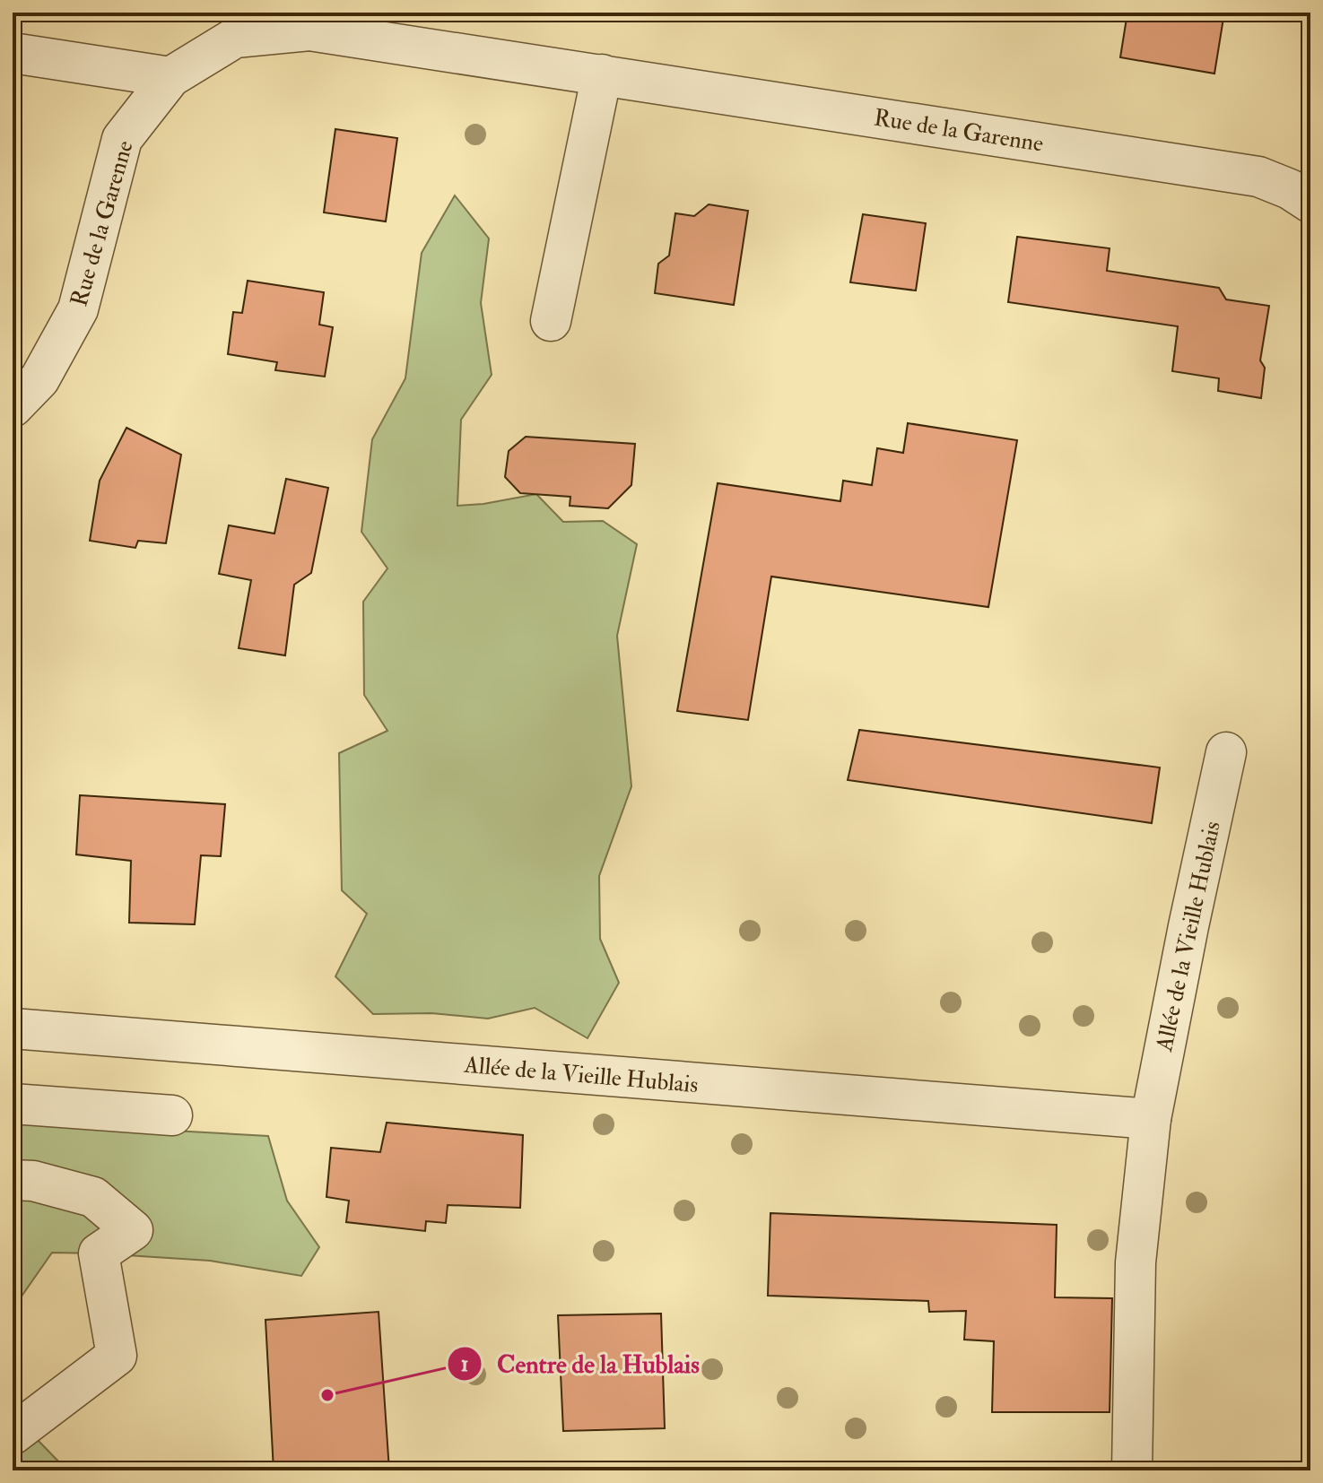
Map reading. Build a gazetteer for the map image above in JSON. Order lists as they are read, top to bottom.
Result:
{
  "streets": {
    "street": ["Rue de la Garenne", "Allée de la Vieille Hublais"]
  },
  "places": ["Centre de la Hublais"]
}
